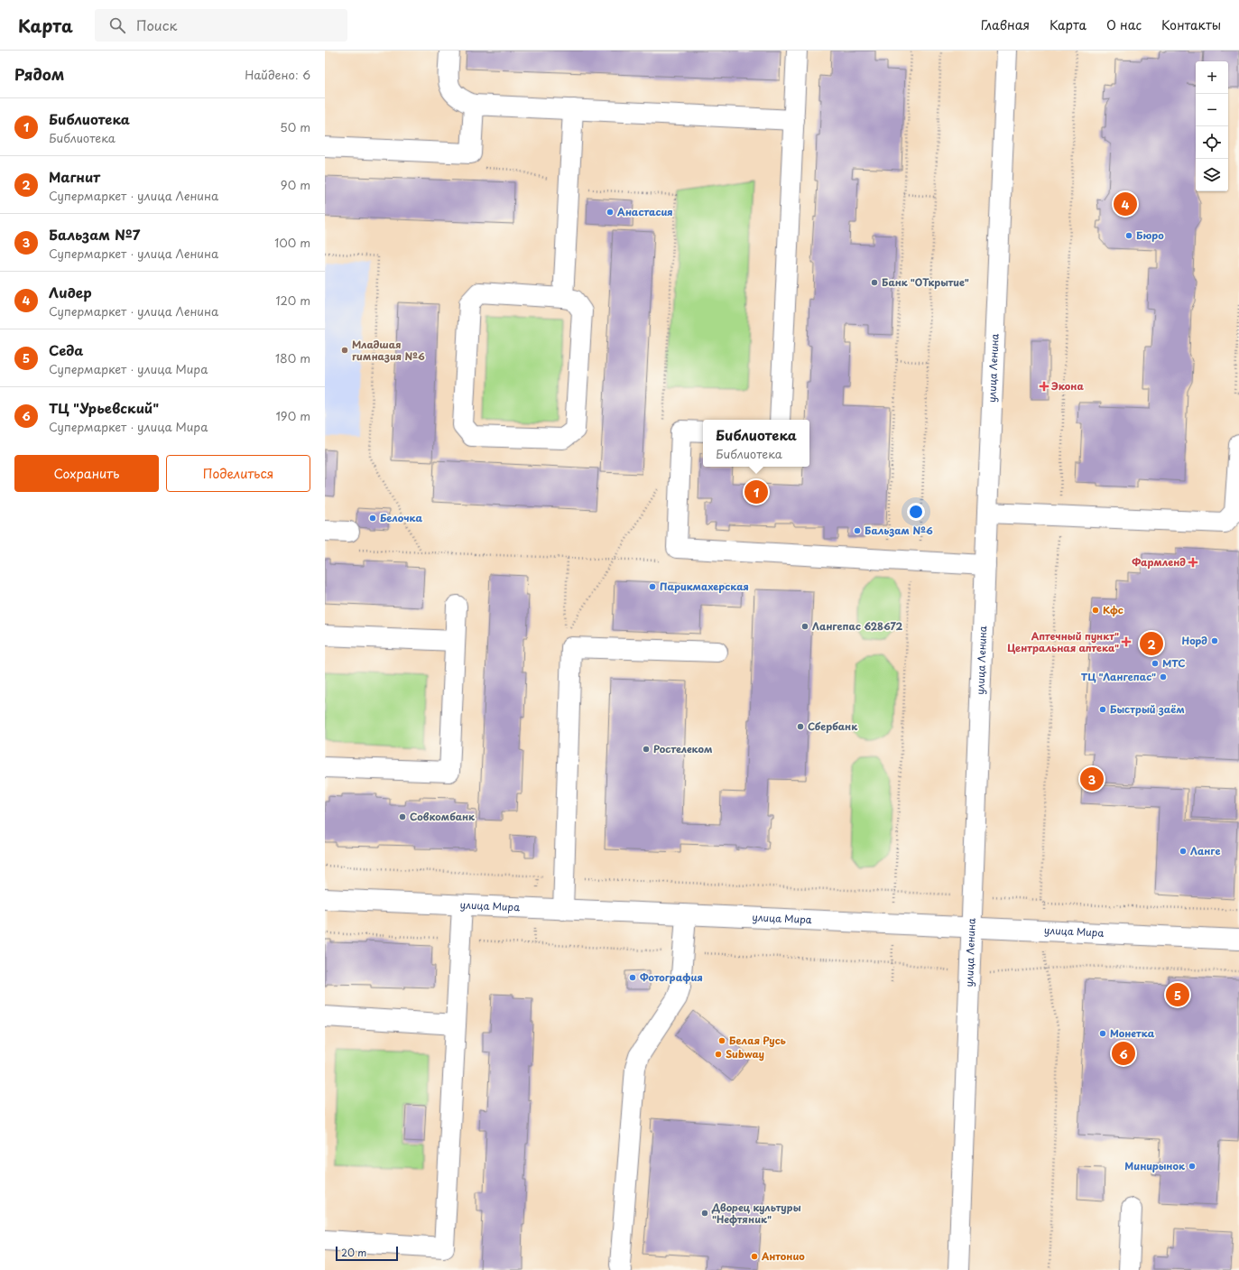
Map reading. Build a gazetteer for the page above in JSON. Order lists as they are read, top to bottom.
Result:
{
  "streets": {
    "street": ["улица Ленина", "улица Мира"]
  },
  "crossings": [
    ["улица Ленина", "улица Мира"]
  ],
  "places": {
    "other": [
      "Анастасия",
      "Бюро",
      "Банк \"ОТкрытие\"",
      "Младшая гимназия №6",
      "Белочка",
      "Бальзам №6",
      "Парикмахерская",
      "Кфс",
      "Лангепас 628672",
      "Норд",
      "МТС",
      "ТЦ \"Лангепас\"",
      "Быстрый заём",
      "Сбербанк",
      "Ростелеком",
      "Совкомбанк",
      "Ланге",
      "Фотография",
      "Монетка",
      "Белая Русь",
      "Subway",
      "Минирынок",
      "Дворец культуры \"Нефтяник\"",
      "Антонио"
    ],
    "health": ["Экона", "Фармленд", "Аптечный пункт\" Центральная аптека\""]
  },
  "scale_bar": "20 m",
  "page": {
    "header": "Карта",
    "search": "Поиск",
    "nav": [
      "Главная",
      "Карта",
      "О нас",
      "Контакты"
    ],
    "heading": ["Рядом", "Найдено: 6"],
    "map_buttons": ["+", "−"],
    "list": [
      {
        "mark": "1",
        "name": "Библиотека",
        "note": "Библиотека",
        "value": "50 m"
      },
      {
        "mark": "2",
        "name": "Магнит",
        "note": "Супермаркет · улица Ленина",
        "value": "90 m"
      },
      {
        "mark": "3",
        "name": "Бальзам №7",
        "note": "Супермаркет · улица Ленина",
        "value": "100 m"
      },
      {
        "mark": "4",
        "name": "Лидер",
        "note": "Супермаркет · улица Ленина",
        "value": "120 m"
      },
      {
        "mark": "5",
        "name": "Седа",
        "note": "Супермаркет · улица Мира",
        "value": "180 m"
      },
      {
        "mark": "6",
        "name": "ТЦ \"Урьевский\"",
        "note": "Супермаркет · улица Мира",
        "value": "190 m"
      }
    ],
    "pins": [
      "4",
      "1",
      "2",
      "3",
      "5",
      "6"
    ],
    "popup": ["Библиотека", "Библиотека"],
    "buttons": ["Сохранить", "Поделиться"],
    "scale": "20 m"
  }
}
